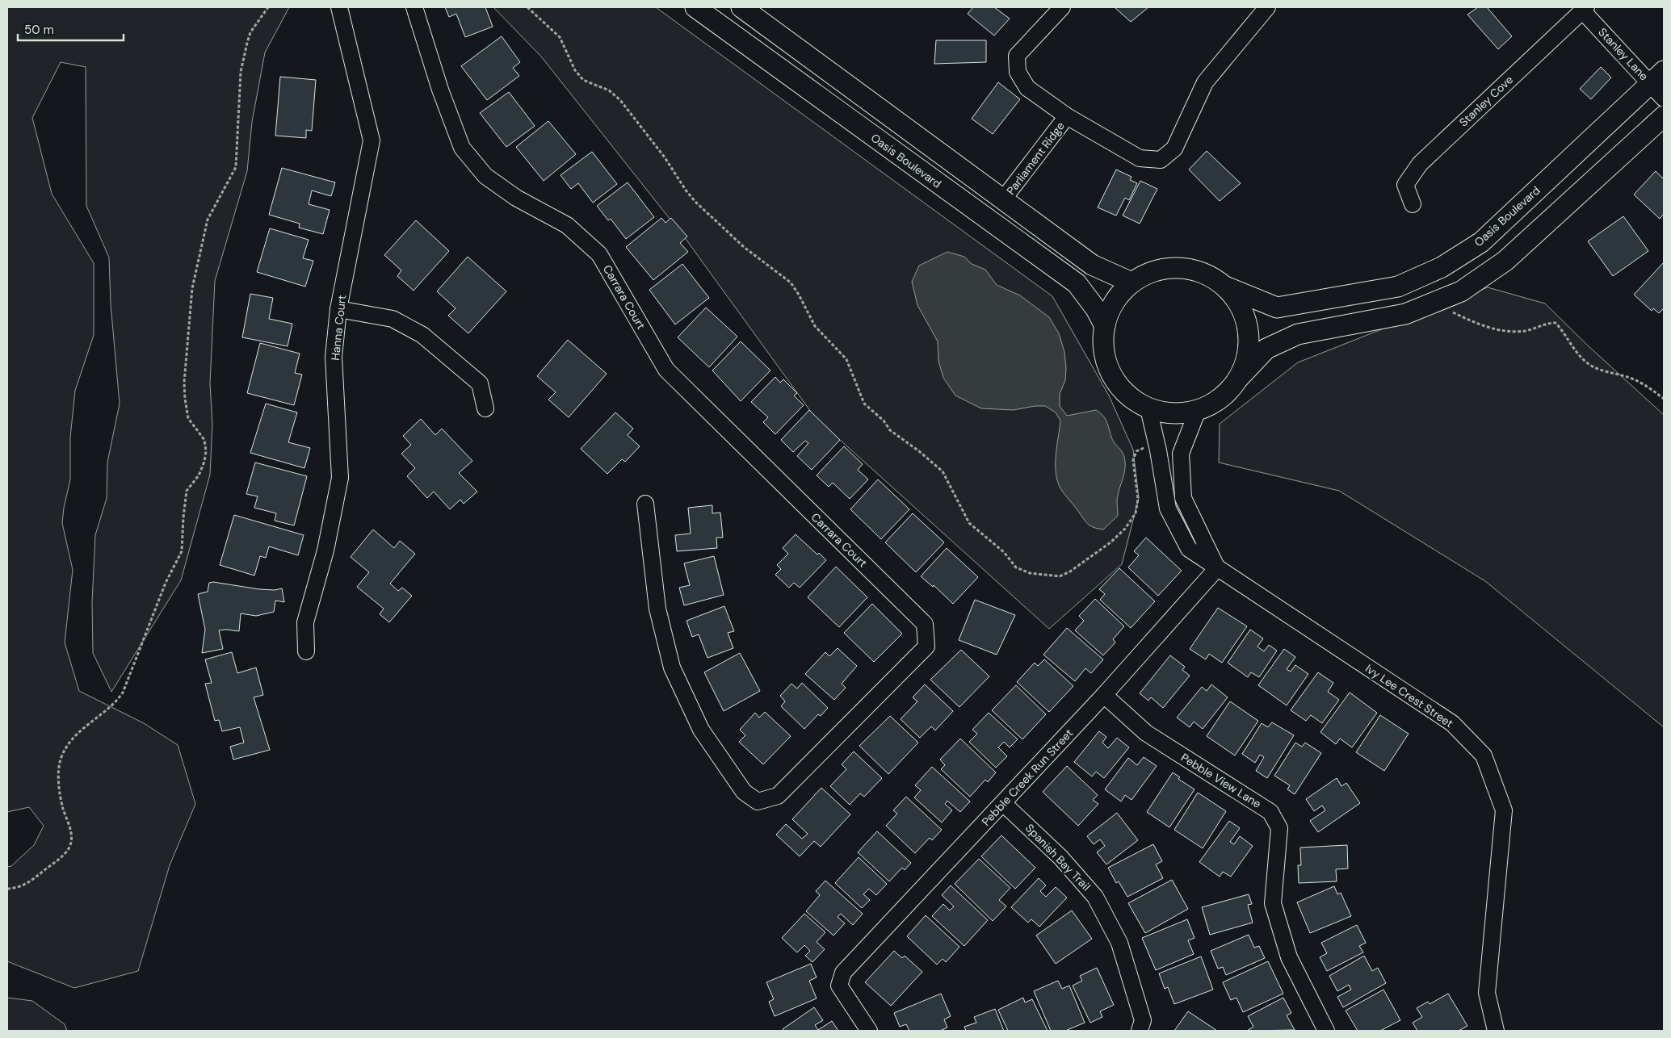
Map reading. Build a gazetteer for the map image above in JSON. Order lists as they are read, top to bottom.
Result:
{
  "streets": {
    "main road": ["Oasis Boulevard"],
    "street": [
      "Stanley Lane",
      "Stanley Cove",
      "Parliament Ridge",
      "Carrara Court",
      "Hanna Court",
      "Ivy Lee Crest Street",
      "Pebble Creek Run Street",
      "Pebble View Lane",
      "Spanish Bay Trail"
    ]
  },
  "crossings": [
    ["Stanley Lane", "Stanley Cove"],
    ["Stanley Lane", "Oasis Boulevard"],
    ["Oasis Boulevard", "Ivy Lee Crest Street"],
    ["Ivy Lee Crest Street", "Pebble Creek Run Street"],
    ["Pebble Creek Run Street", "Pebble View Lane"],
    ["Pebble Creek Run Street", "Spanish Bay Trail"]
  ],
  "scale_bar": "50 m"
}
